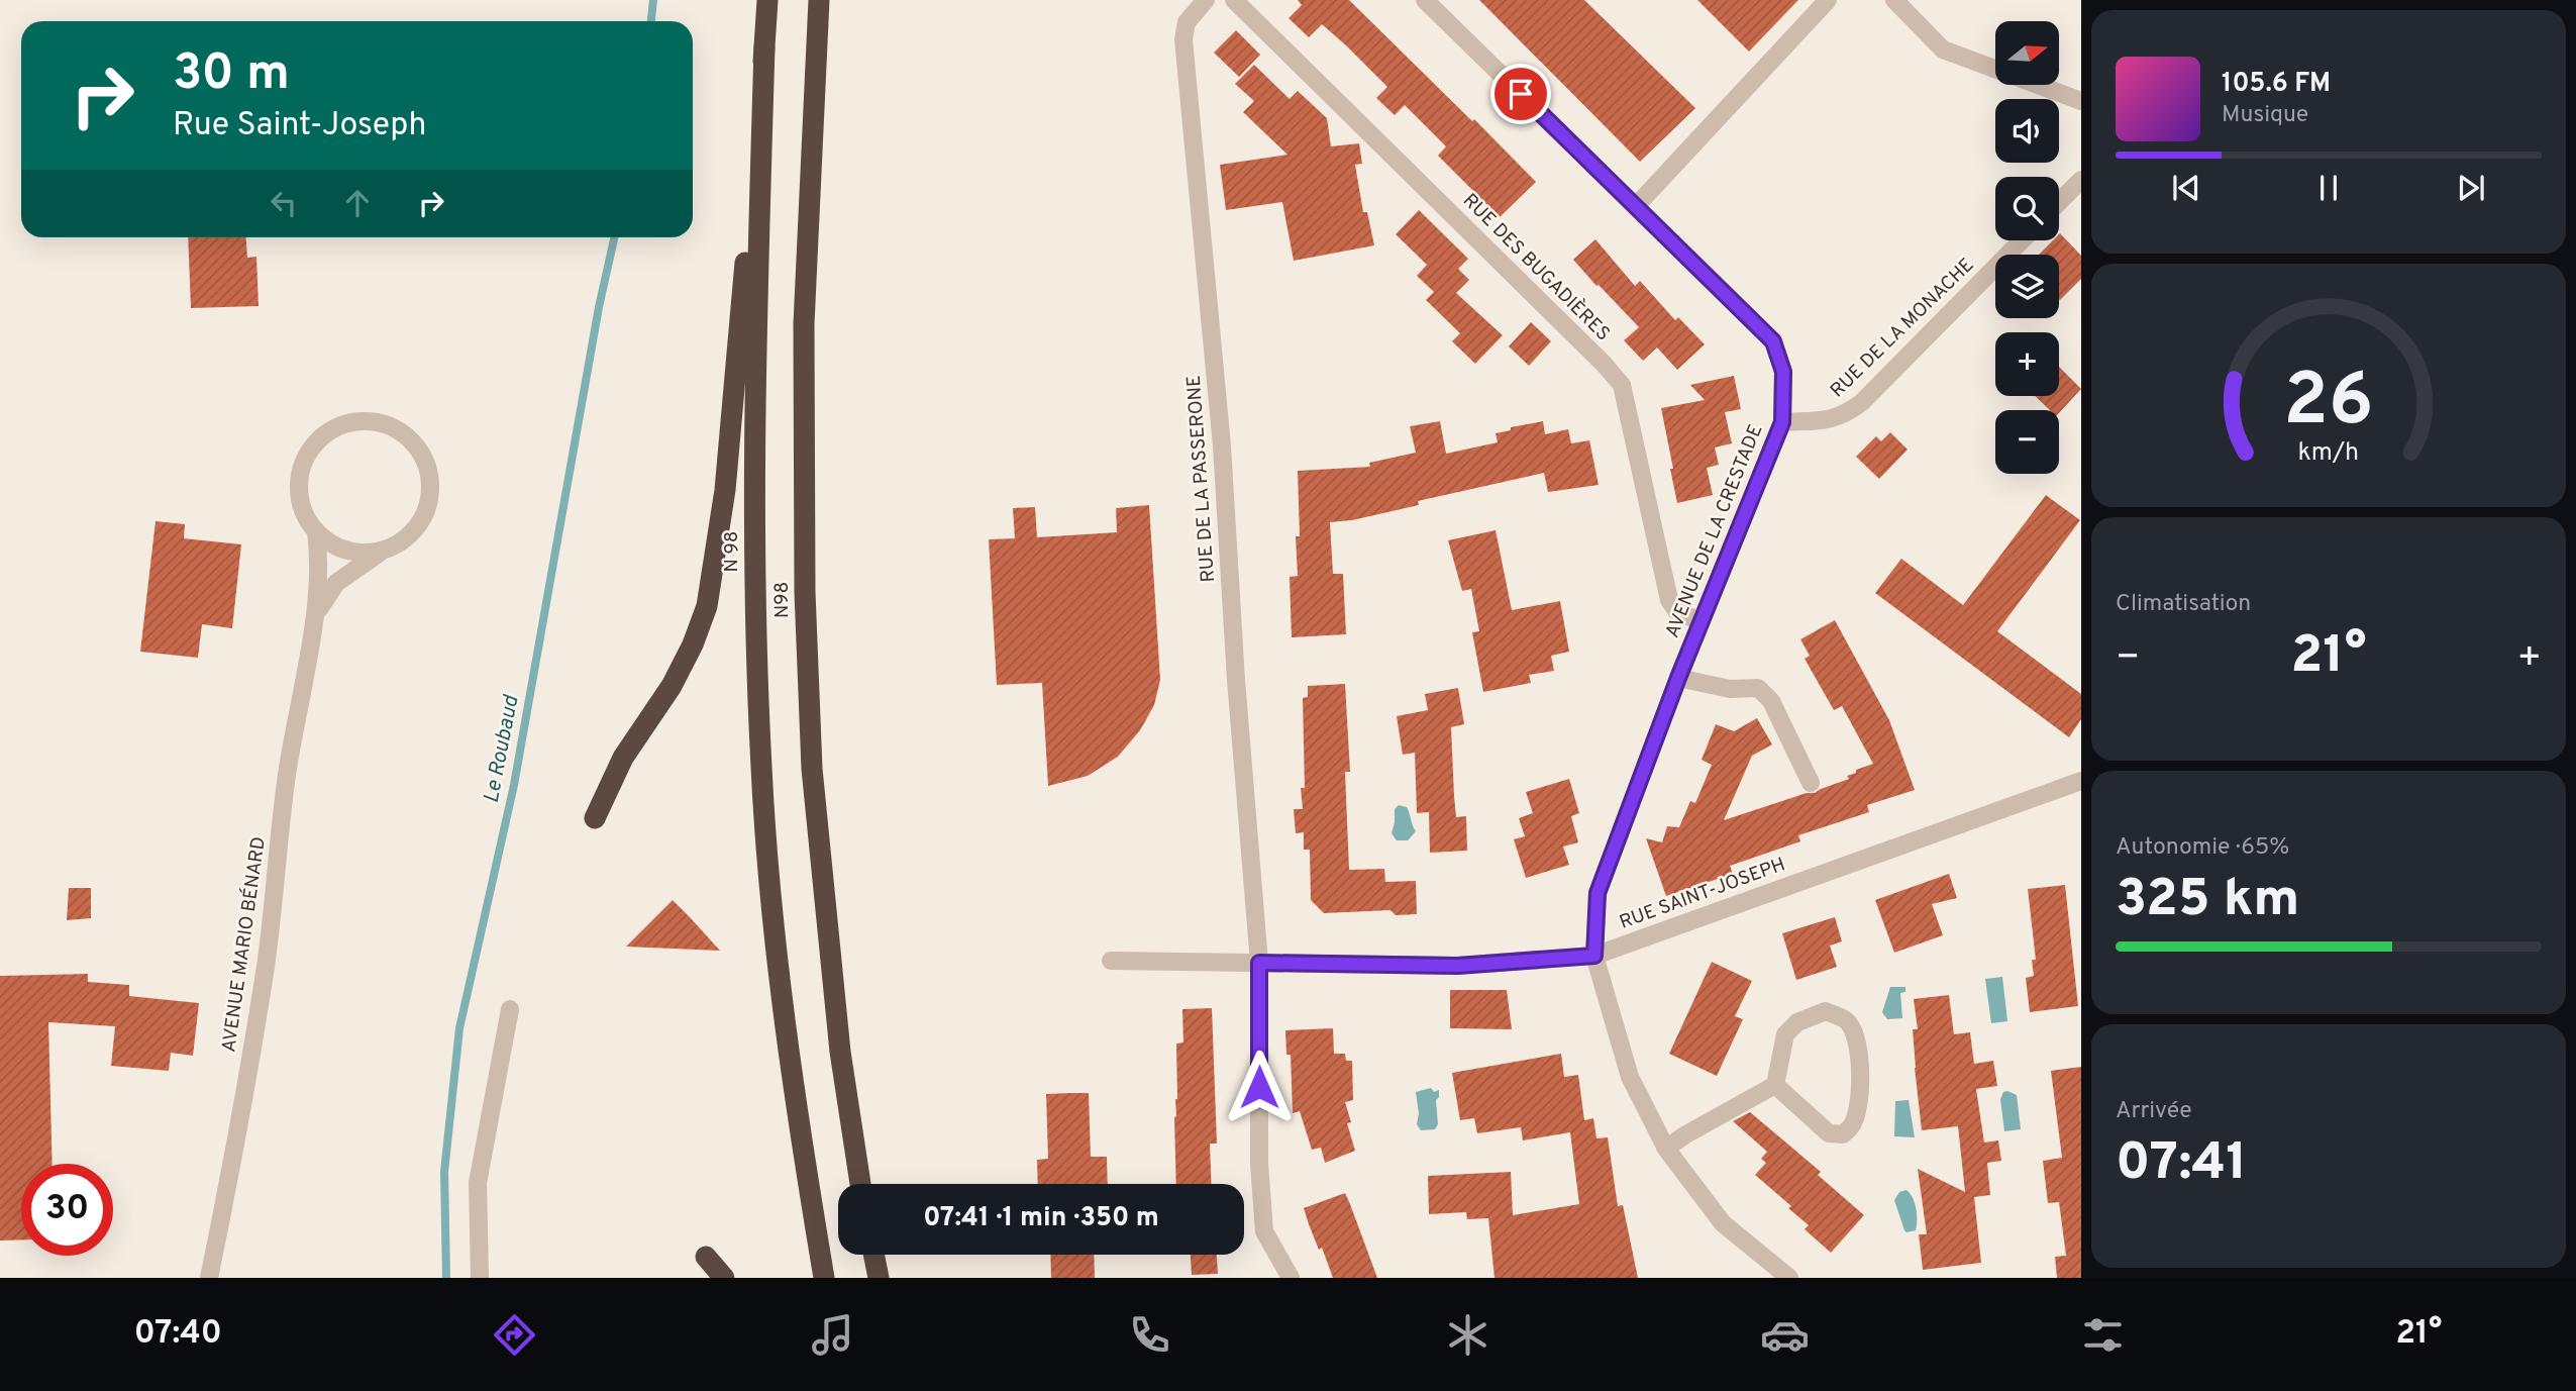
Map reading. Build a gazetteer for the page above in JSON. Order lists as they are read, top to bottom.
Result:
{
  "streets": {
    "highway": ["N 98", "N98"],
    "street": [
      "RUE DES BUGADIÈRES",
      "RUE DE LA MONACHE",
      "RUE DE LA PASSERONE",
      "AVENUE DE LA CRESTADE",
      "RUE SAINT-JOSEPH",
      "AVENUE MARIO BÉNARD"
    ]
  },
  "crossings": [
    ["RUE DES BUGADIÈRES", "AVENUE DE LA CRESTADE"],
    ["RUE DE LA MONACHE", "AVENUE DE LA CRESTADE"],
    ["RUE DE LA PASSERONE", "RUE SAINT-JOSEPH"],
    ["AVENUE DE LA CRESTADE", "RUE SAINT-JOSEPH"]
  ],
  "water": ["Le Roubaud"],
  "north": "right",
  "page": {
    "map_buttons": ["+", "−"],
    "turn": ["30 m", "Rue Saint-Joseph"],
    "song": ["105.6 FM", "Musique"],
    "tile": [
      "Climatisation",
      ["Autonomie · 65%", "325 km"],
      ["Arrivée", "07:41"]
    ],
    "heat": ["−", "21°", "+"],
    "limit": "30",
    "trip": "07:41 · 1 min · 350 m",
    "tabs": ["07:40", "21°"],
    "gauge": ["26", "km/h"]
  }
}
